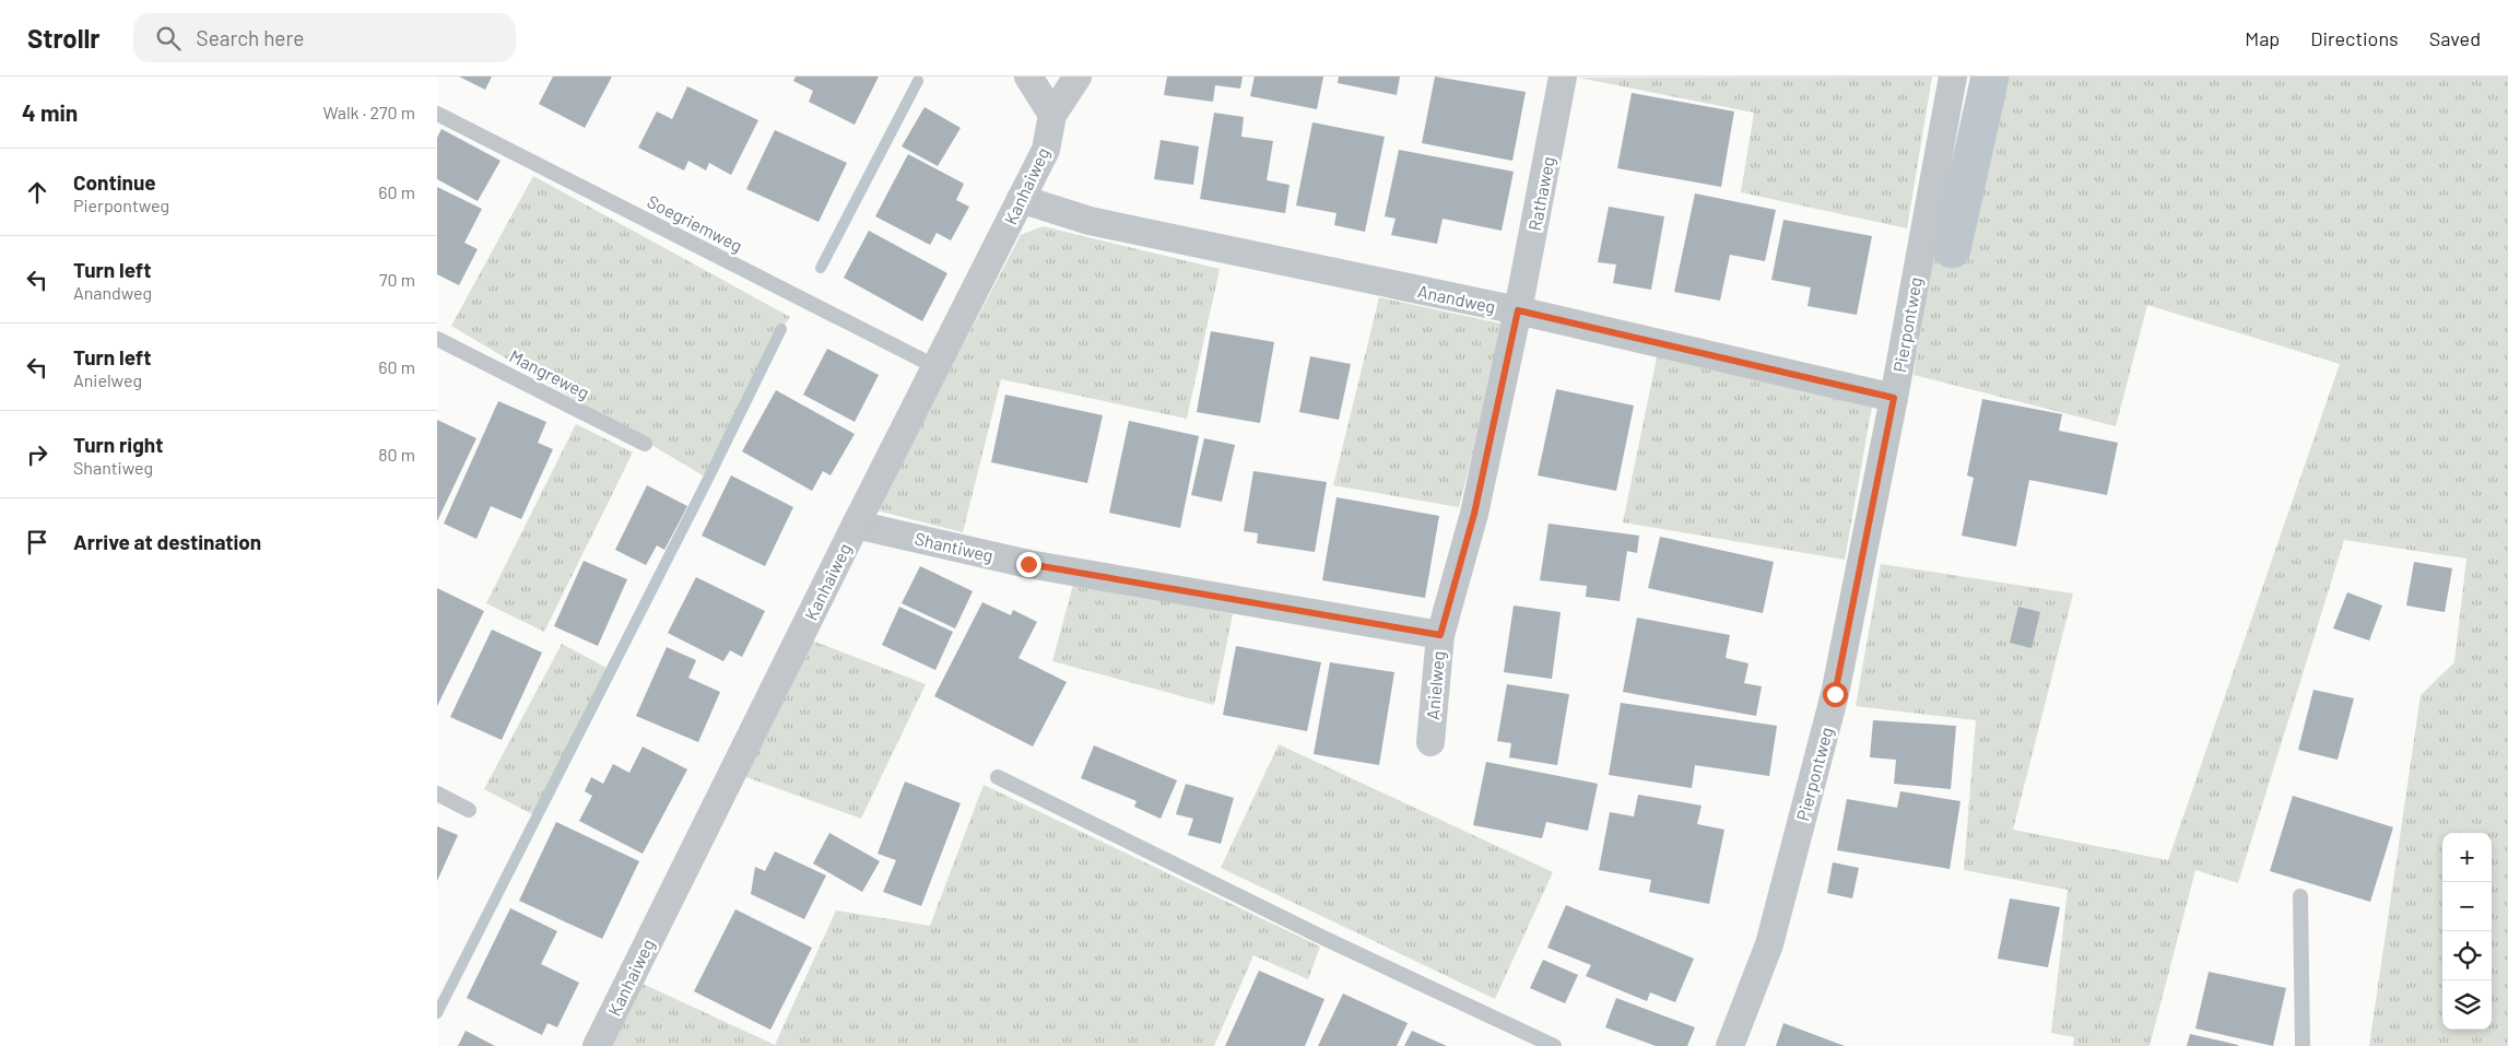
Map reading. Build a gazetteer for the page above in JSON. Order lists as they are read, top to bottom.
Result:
{
  "streets": {
    "street": [
      "Kanhaiweg",
      "Rathaweg",
      "Anandweg",
      "Pierpontweg",
      "Shantiweg",
      "Anielweg"
    ],
    "lane": ["Soegriemweg", "Mangreweg"]
  },
  "crossings": [
    ["Kanhaiweg", "Soegriemweg"],
    ["Kanhaiweg", "Anandweg"],
    ["Kanhaiweg", "Shantiweg"],
    ["Rathaweg", "Anandweg"],
    ["Rathaweg", "Anielweg"],
    ["Anandweg", "Pierpontweg"],
    ["Anandweg", "Anielweg"],
    ["Shantiweg", "Anielweg"]
  ],
  "page": {
    "header": "Strollr",
    "search": "Search here",
    "nav": ["Map", "Directions", "Saved"],
    "heading": ["4 min", "Walk · 270 m"],
    "list": [
      ["Continue", "Pierpontweg", "60 m"],
      ["Turn left", "Anandweg", "70 m"],
      ["Turn left", "Anielweg", "60 m"],
      ["Turn right", "Shantiweg", "80 m"],
      "Arrive at destination"
    ],
    "map_buttons": ["+", "−"]
  }
}
